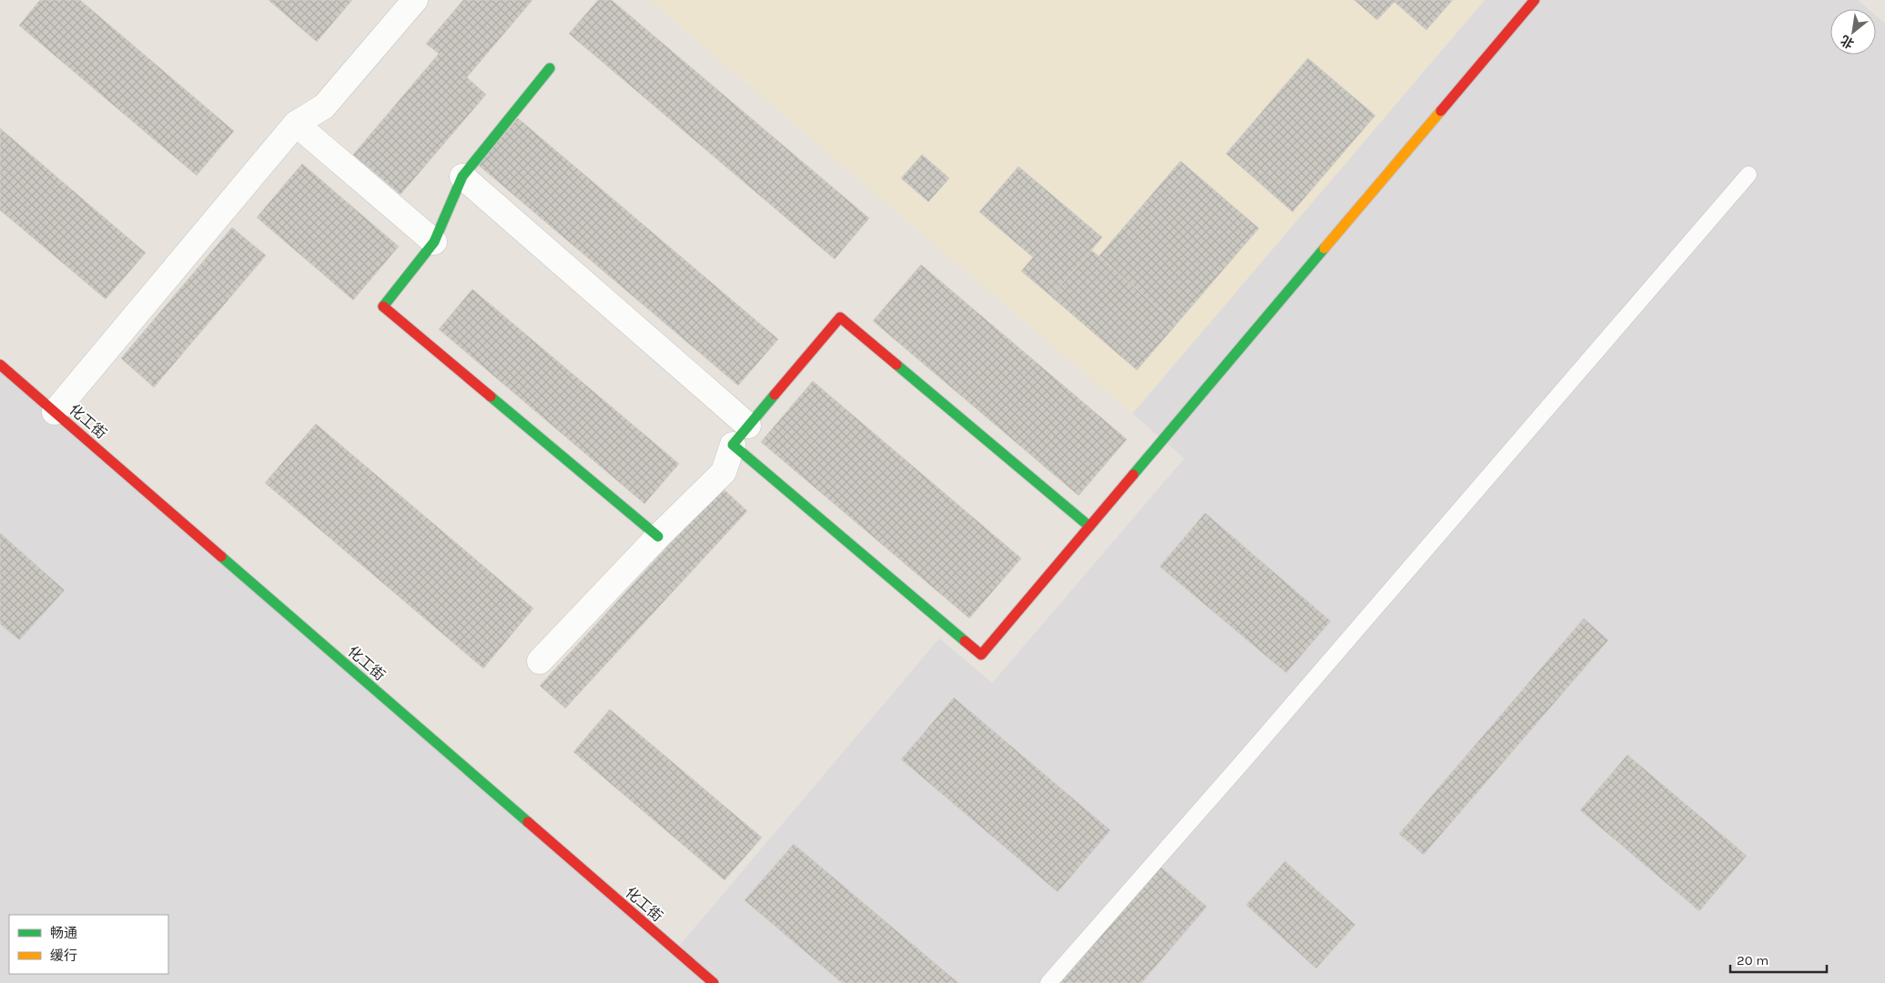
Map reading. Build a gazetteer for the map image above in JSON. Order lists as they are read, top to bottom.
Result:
{
  "streets": {
    "street": ["化工街"]
  },
  "legend": ["畅通", "缓行"],
  "scale_bar": "20 m",
  "north": "bottom left"
}
